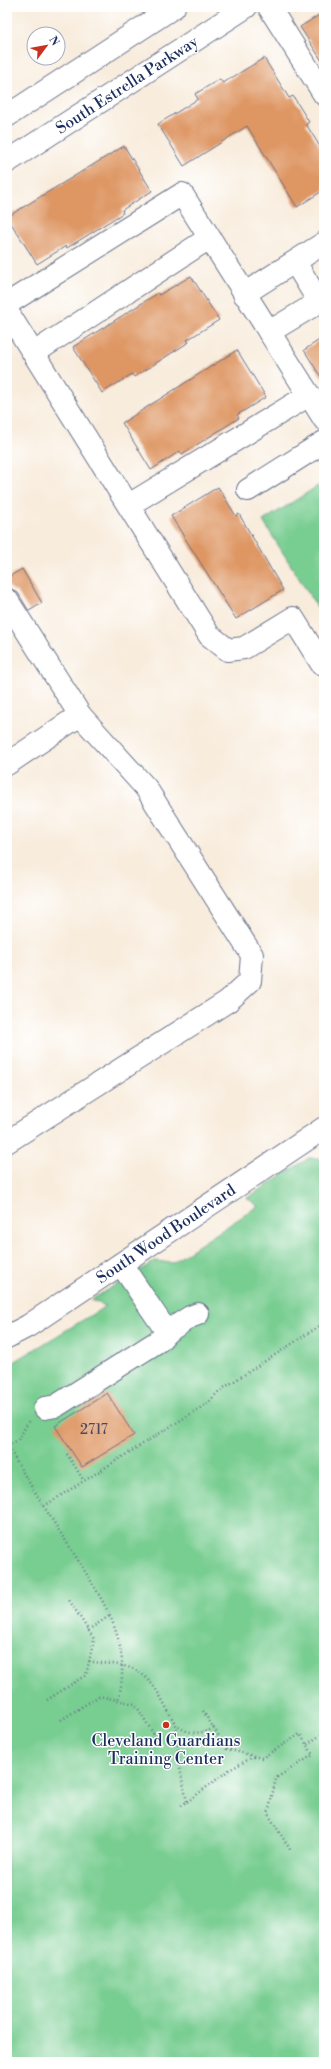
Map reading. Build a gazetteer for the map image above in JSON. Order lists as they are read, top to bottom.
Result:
{
  "streets": {
    "main road": ["South Estrella Parkway", "South Wood Boulevard"]
  },
  "places": ["Cleveland Guardians Training Center"],
  "house_numbers": ["2717"],
  "north": "top right"
}
